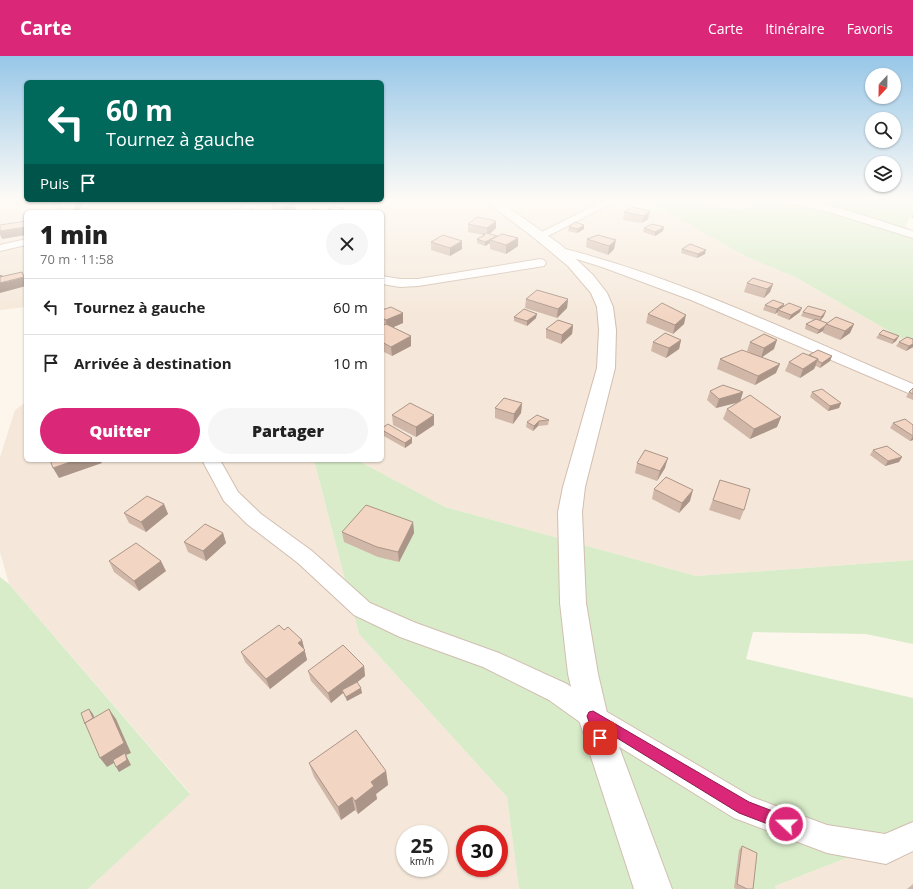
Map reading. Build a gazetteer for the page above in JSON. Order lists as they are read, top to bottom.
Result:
{
  "north": "bottom",
  "page": {
    "header": "Carte",
    "nav": ["Carte", "Itinéraire", "Favoris"],
    "turn": ["60 m", "Tournez à gauche"],
    "then": "Puis",
    "heading": ["1 min", "70 m · 11:58"],
    "list": [
      {
        "name": "Tournez à gauche",
        "value": "60 m"
      },
      {
        "name": "Arrivée à destination",
        "value": "10 m"
      }
    ],
    "buttons": ["Quitter", "Partager"],
    "speed": "25 km/h",
    "limit": "30"
  }
}
